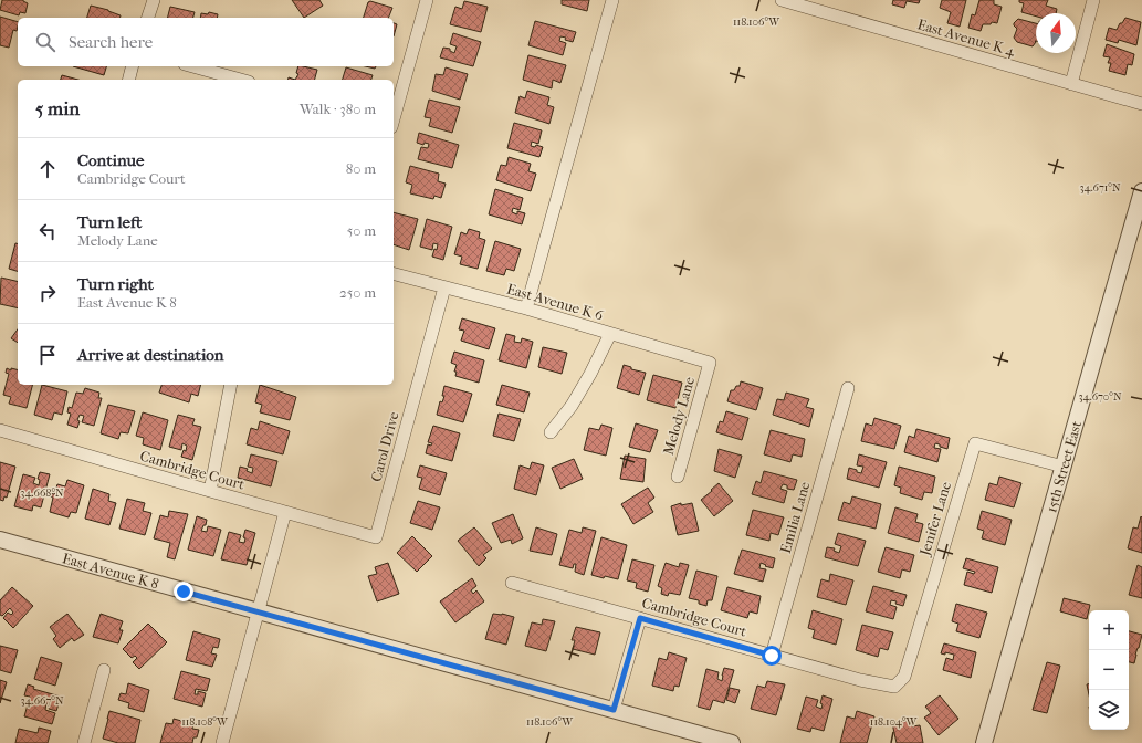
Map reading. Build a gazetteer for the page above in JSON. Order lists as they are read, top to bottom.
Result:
{
  "streets": {
    "street": [
      "East Avenue K 4",
      "East Avenue K 6",
      "Melody Lane",
      "Carol Drive",
      "15th Street East",
      "Cambridge Court",
      "Emilia Lane",
      "Jenifer Lane",
      "East Avenue K 8"
    ]
  },
  "crossings": [
    ["East Avenue K 6", "Melody Lane"],
    ["East Avenue K 6", "Carol Drive"],
    ["Carol Drive", "Cambridge Court"],
    ["15th Street East", "Jenifer Lane"],
    ["Cambridge Court", "Emilia Lane"],
    ["Cambridge Court", "Jenifer Lane"]
  ],
  "north": "top",
  "page": {
    "search": "Search here",
    "heading": ["5 min", "Walk · 380 m"],
    "list": [
      ["Continue", "Cambridge Court", "80 m"],
      ["Turn left", "Melody Lane", "50 m"],
      ["Turn right", "East Avenue K 8", "250 m"],
      "Arrive at destination"
    ],
    "map_buttons": ["+", "−"]
  },
  "coordinates": [
    "118.106°W",
    "34.671°N",
    "34.670°N",
    "34.668°N",
    "34.667°N",
    "118.108°W",
    "118.104°W"
  ]
}
